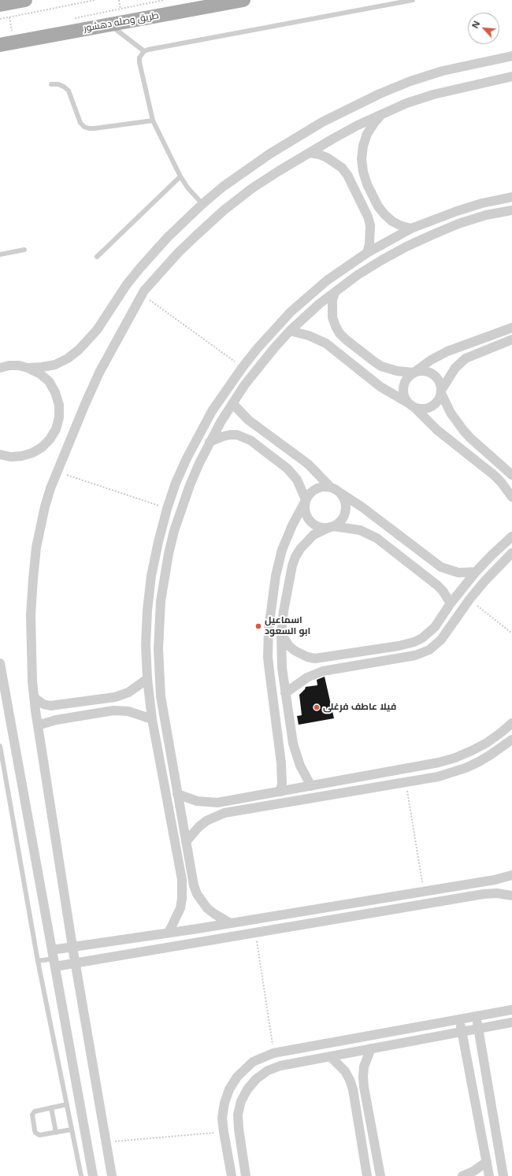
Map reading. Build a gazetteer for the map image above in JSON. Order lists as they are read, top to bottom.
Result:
{
  "streets": {
    "main road": ["طريق وصله دهشور"]
  },
  "places": ["اسماعيل ابو السعود", "فيلا عاطف فرغلى"],
  "north": "top left"
}
